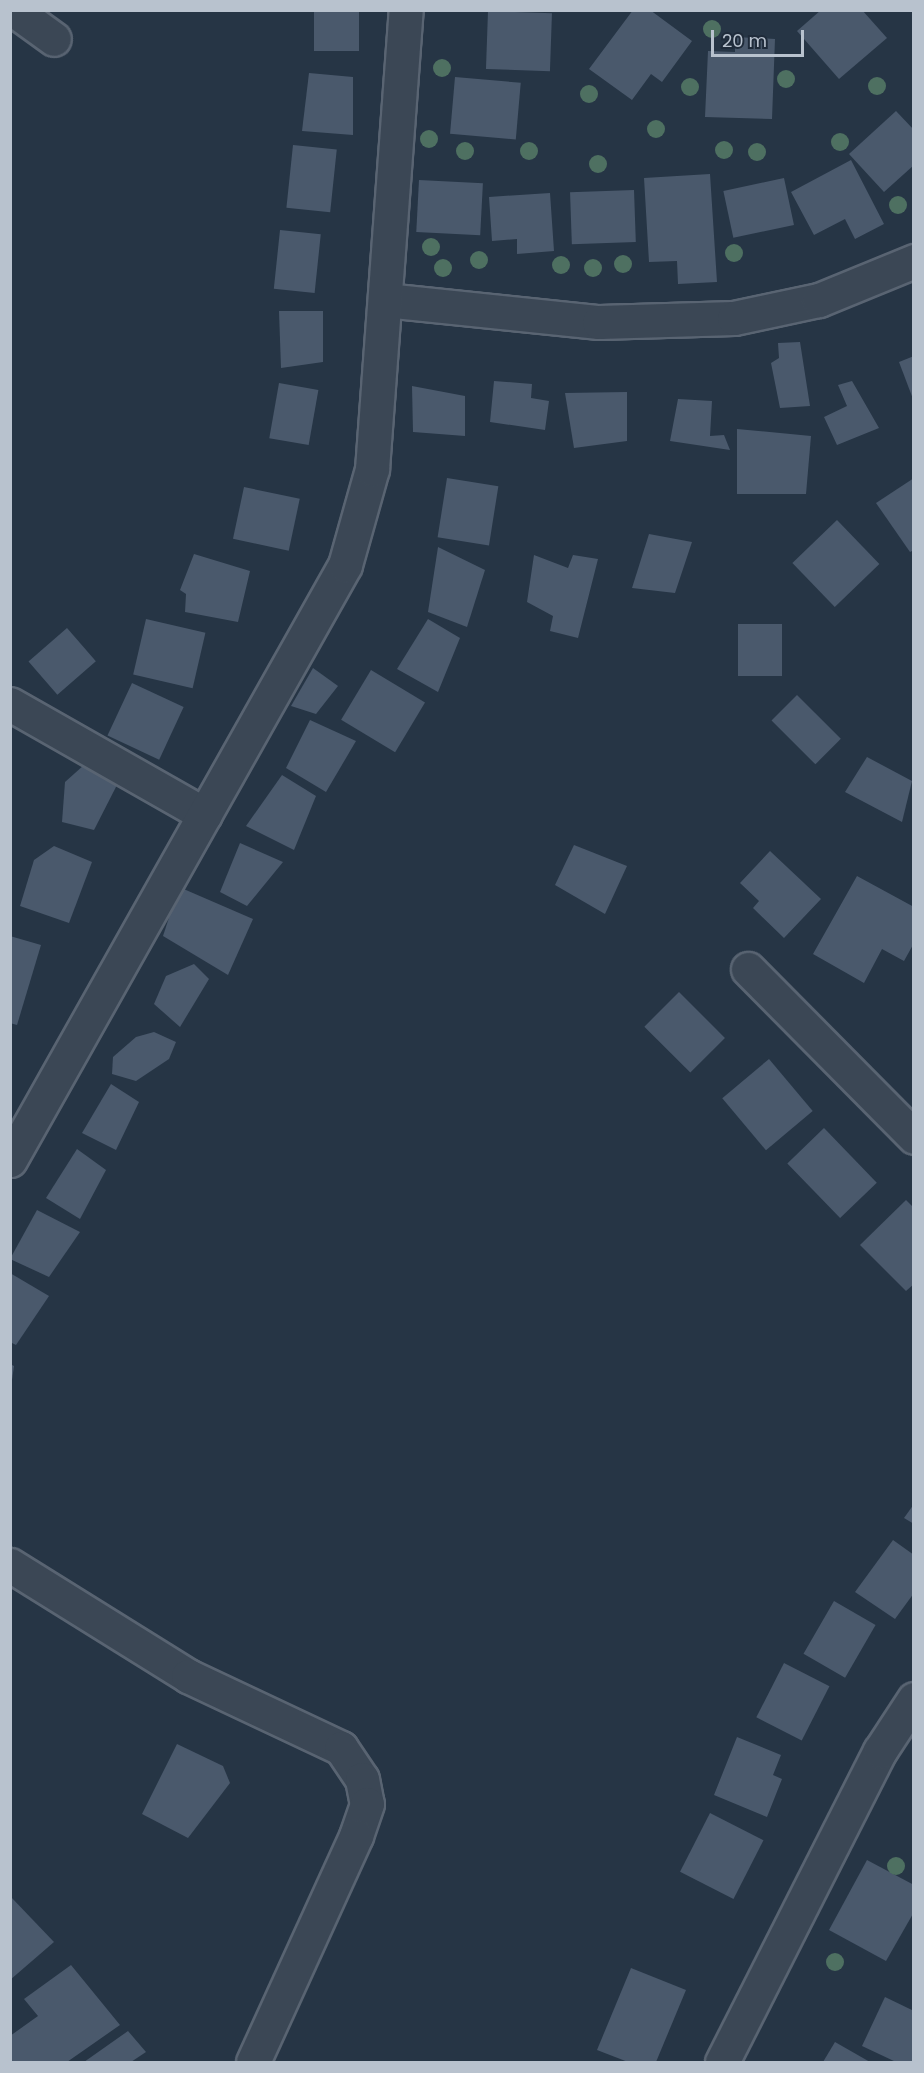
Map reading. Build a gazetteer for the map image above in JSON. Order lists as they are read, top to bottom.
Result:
{
  "scale_bar": "20 m"
}
